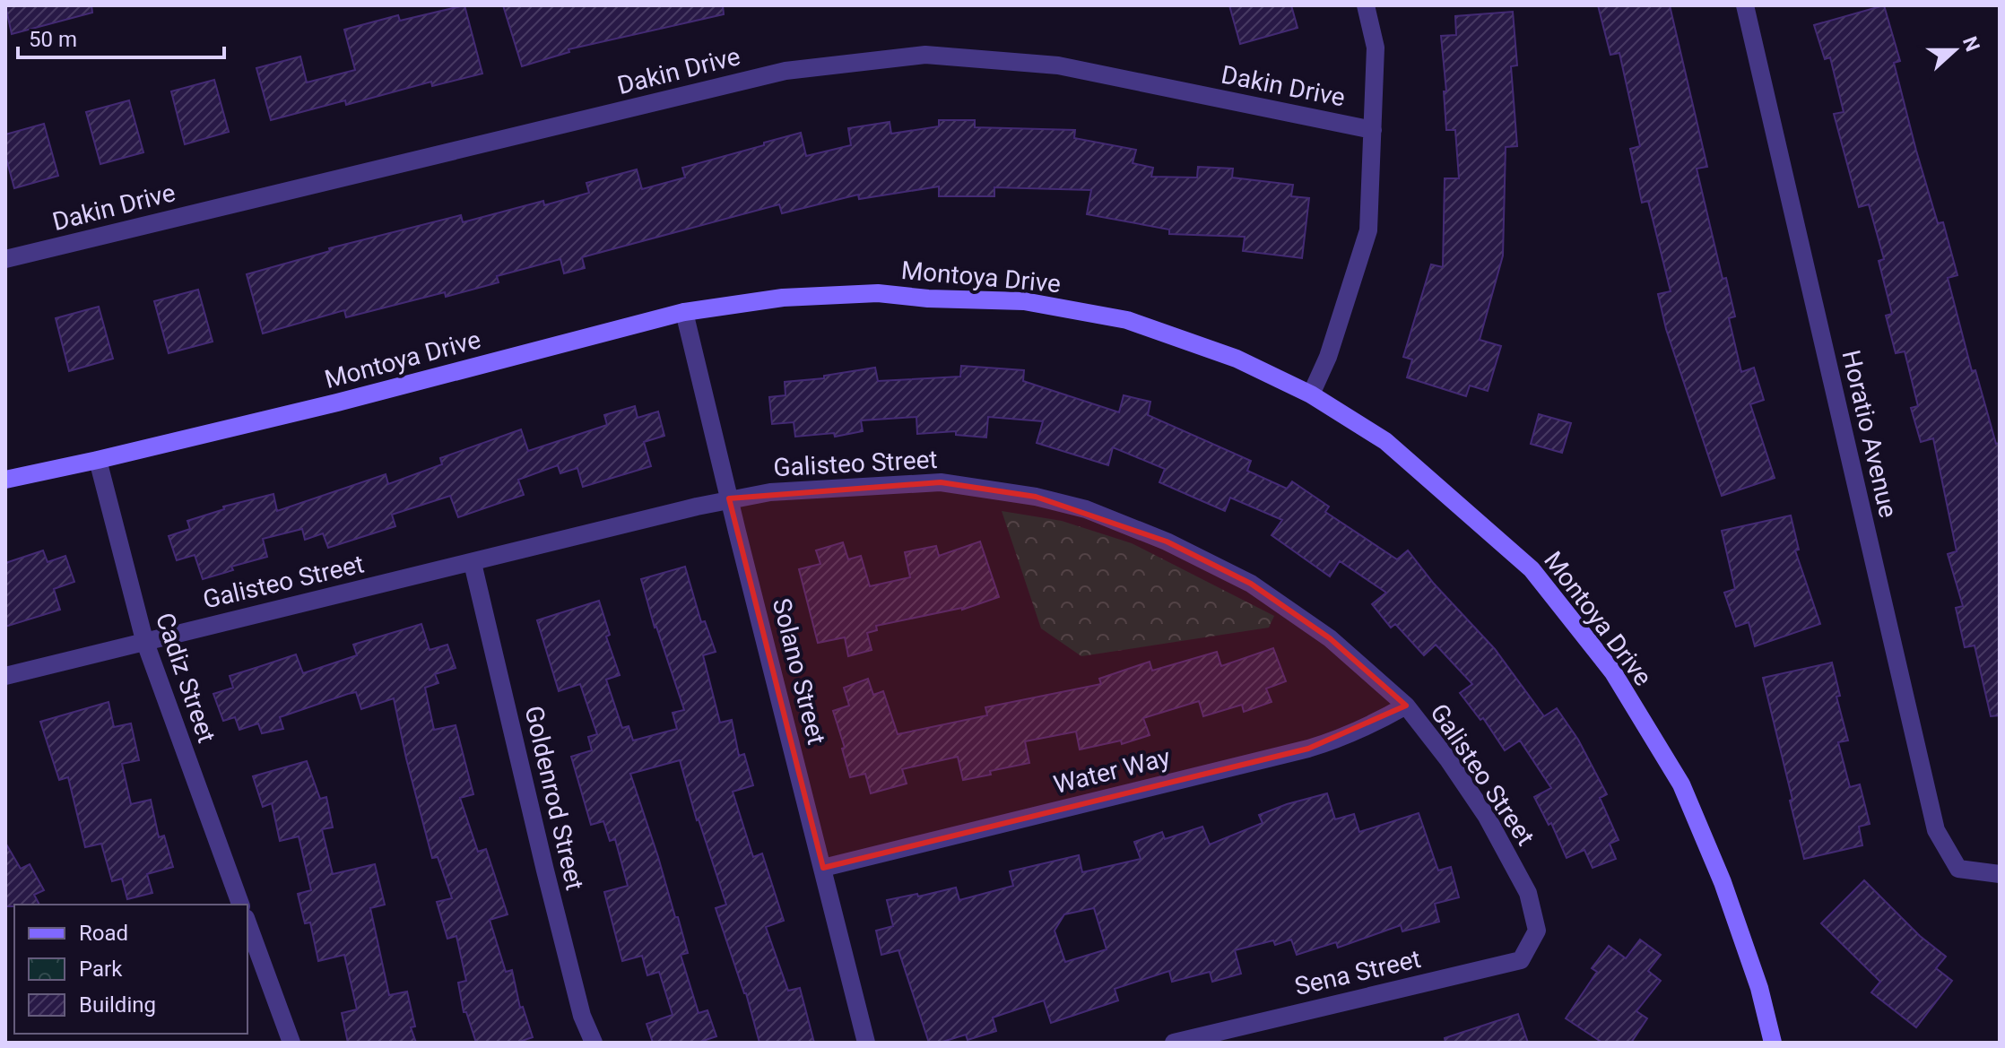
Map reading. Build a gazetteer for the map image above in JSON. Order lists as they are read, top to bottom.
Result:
{
  "streets": {
    "street": [
      "Dakin Drive",
      "Montoya Drive",
      "Horatio Avenue",
      "Galisteo Street",
      "Solano Street",
      "Cadiz Street",
      "Water Way",
      "Goldenrod Street",
      "Sena Street"
    ]
  },
  "crossings": [
    ["Montoya Drive", "Solano Street"],
    ["Montoya Drive", "Cadiz Street"],
    ["Galisteo Street", "Solano Street"],
    ["Galisteo Street", "Cadiz Street"],
    ["Galisteo Street", "Water Way"],
    ["Galisteo Street", "Goldenrod Street"],
    ["Galisteo Street", "Sena Street"],
    ["Solano Street", "Water Way"]
  ],
  "legend": ["Road", "Park", "Building"],
  "scale_bar": "50 m",
  "north": "right"
}
